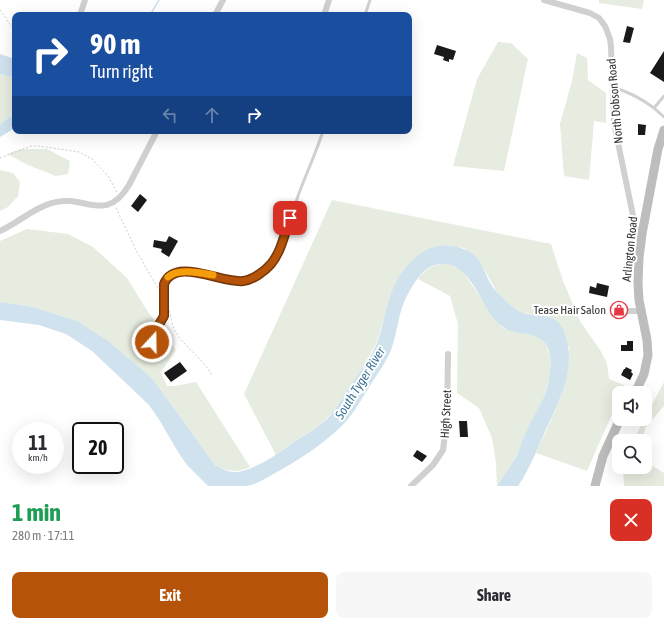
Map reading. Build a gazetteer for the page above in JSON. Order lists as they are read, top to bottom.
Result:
{
  "streets": {
    "main road": ["Arlington Road"],
    "street": ["North Dobson Road", "High Street"]
  },
  "crossings": [
    ["North Dobson Road", "Arlington Road"]
  ],
  "water": ["South Tyger River"],
  "places": {
    "shop": ["Tease Hair Salon"]
  },
  "page": {
    "turn": ["90 m", "Turn right"],
    "speed": "11 km/h",
    "limit": "20",
    "heading": ["1 min", "280 m · 17:11"],
    "buttons": ["Exit", "Share"]
  }
}
